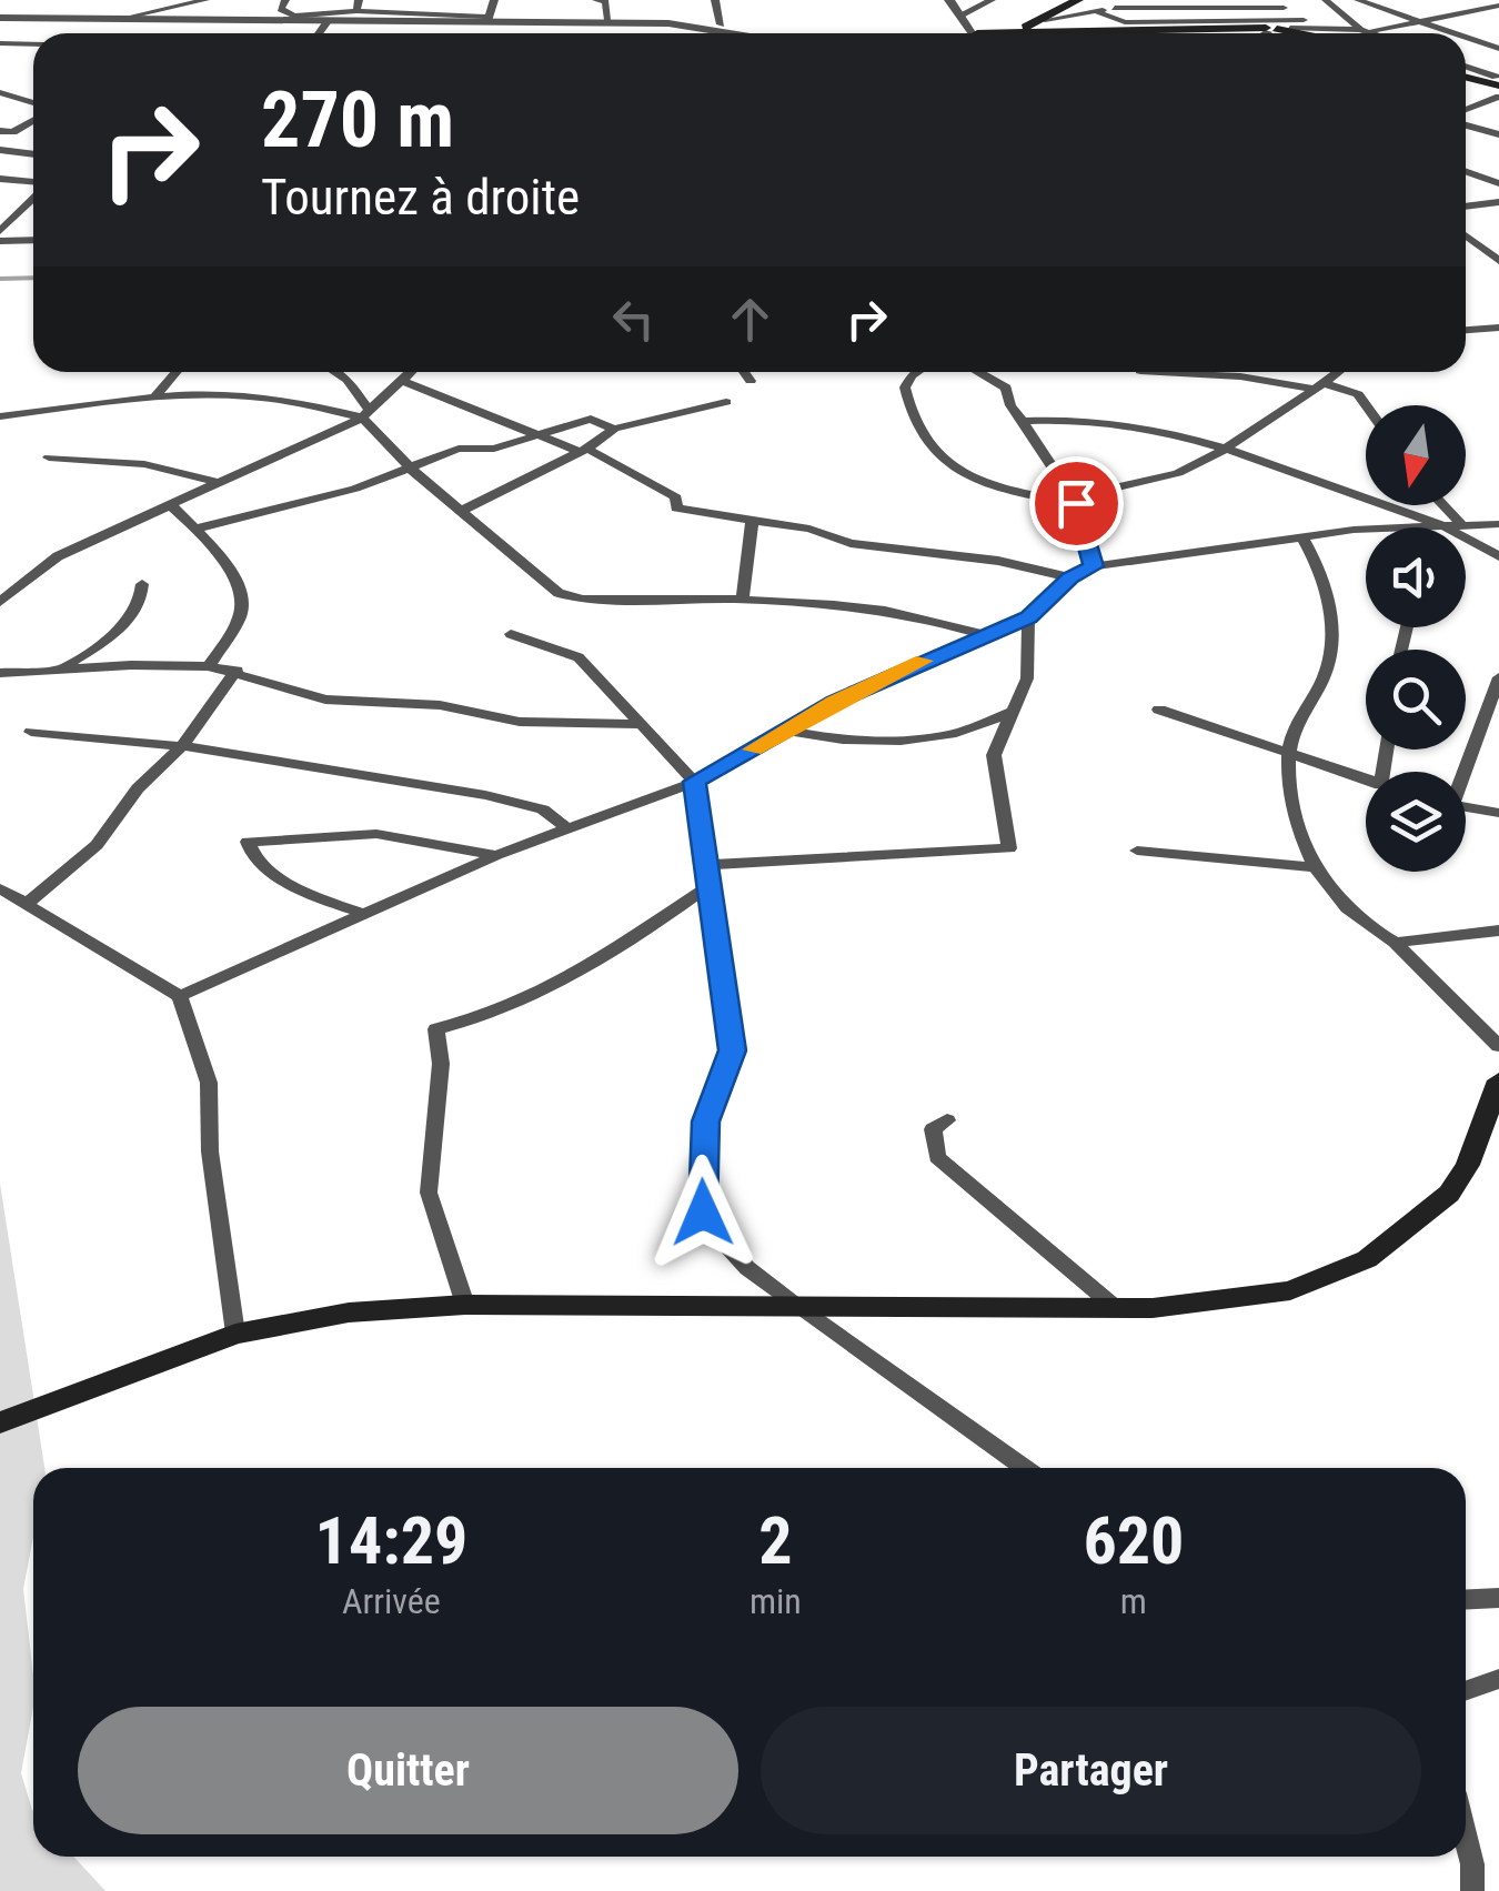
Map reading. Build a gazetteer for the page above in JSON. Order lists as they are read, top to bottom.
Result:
{
  "north": "bottom",
  "page": {
    "turn": ["270 m", "Tournez à droite"],
    "eta": [
      "14:29",
      "Arrivée",
      "2",
      "min",
      "620",
      "m"
    ],
    "buttons": ["Quitter", "Partager"]
  }
}
